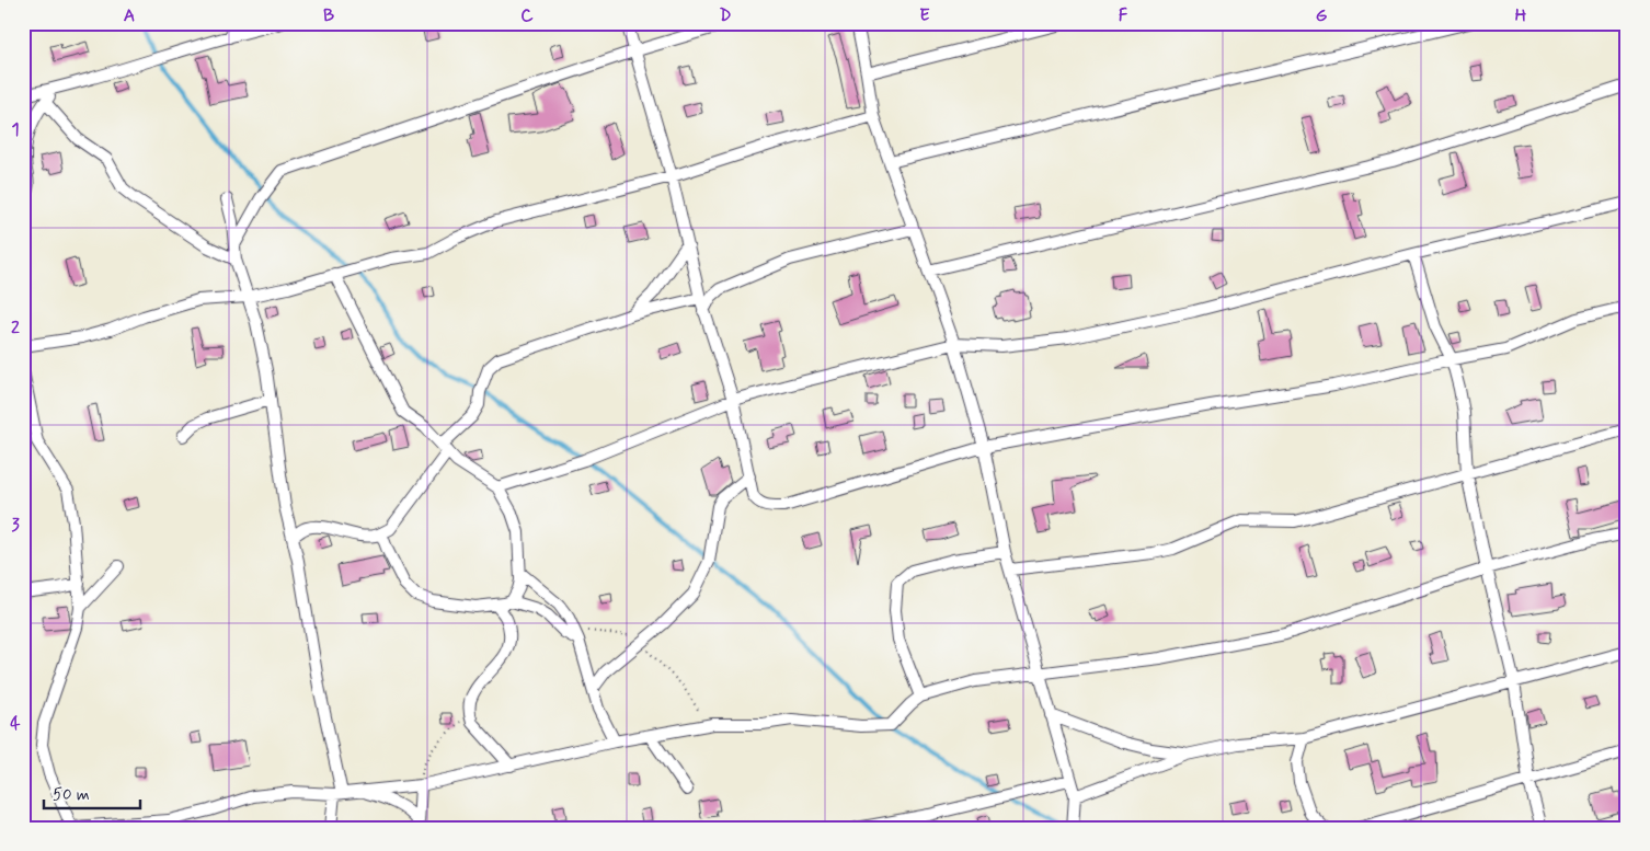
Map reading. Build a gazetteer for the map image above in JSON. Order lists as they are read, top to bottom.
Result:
{
  "scale_bar": "50 m",
  "grid": {
    "columns": [
      "A",
      "B",
      "C",
      "D",
      "E",
      "F",
      "G",
      "H"
    ],
    "rows": [
      "1",
      "2",
      "3",
      "4"
    ]
  }
}
